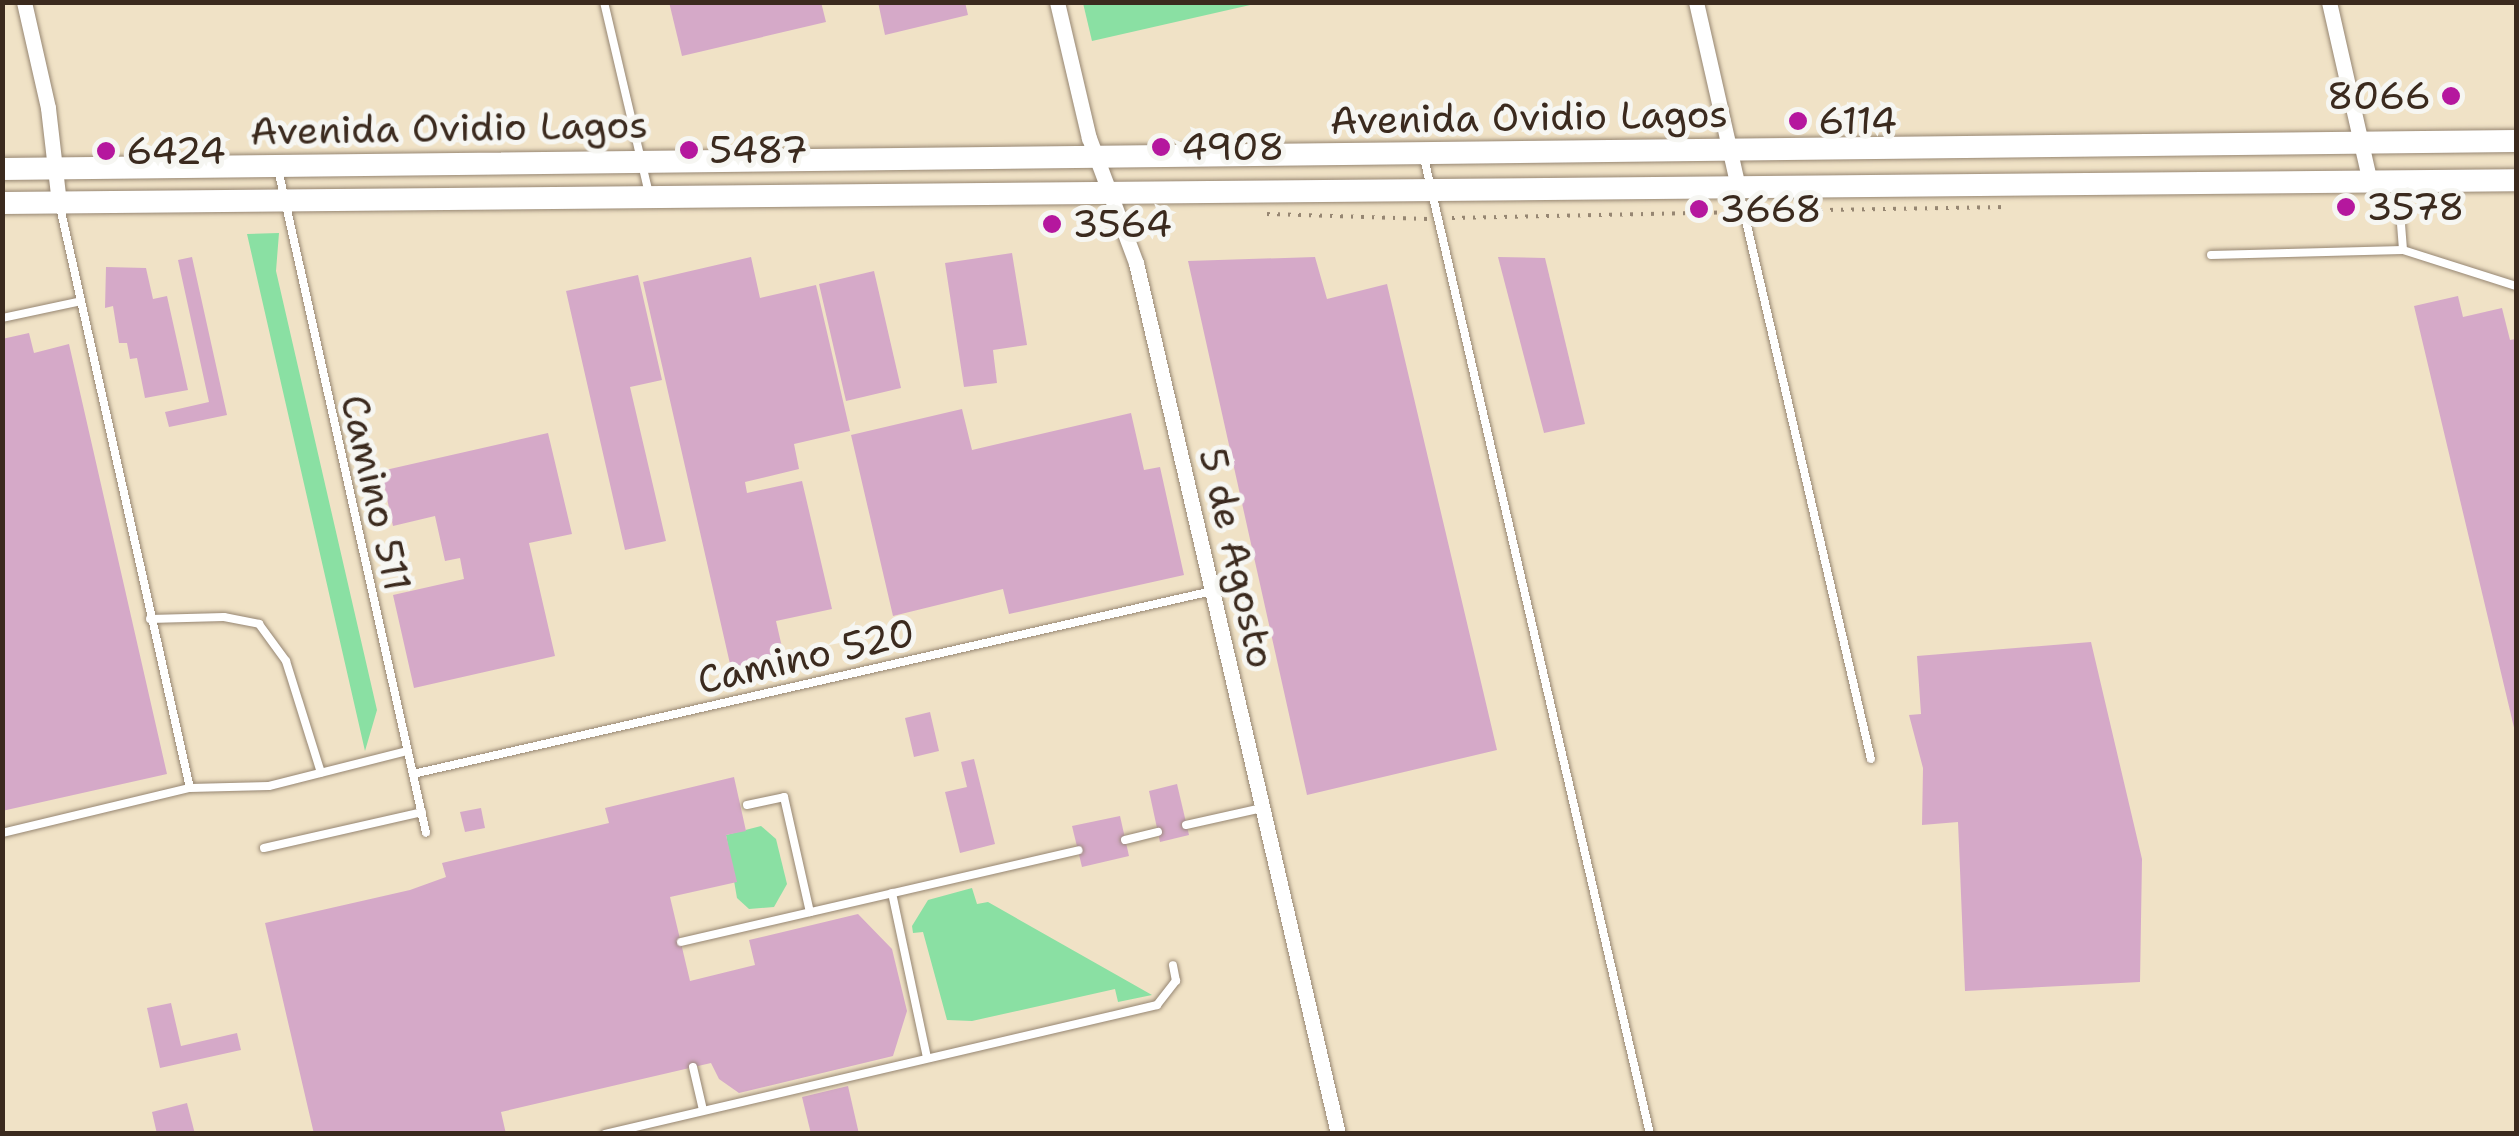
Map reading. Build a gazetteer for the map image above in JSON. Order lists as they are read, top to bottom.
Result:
{
  "streets": {
    "main road": ["Avenida Ovidio Lagos"],
    "street": ["5 de Agosto"],
    "lane": ["Camino 511", "Camino 520"]
  },
  "crossings": [
    ["Avenida Ovidio Lagos", "Camino 511"],
    ["Avenida Ovidio Lagos", "5 de Agosto"],
    ["Camino 511", "Camino 520"],
    ["5 de Agosto", "Camino 520"]
  ],
  "places": [
    "8066",
    "6114",
    "4908",
    "5487",
    "6424",
    "3578",
    "3668",
    "3564"
  ]
}
